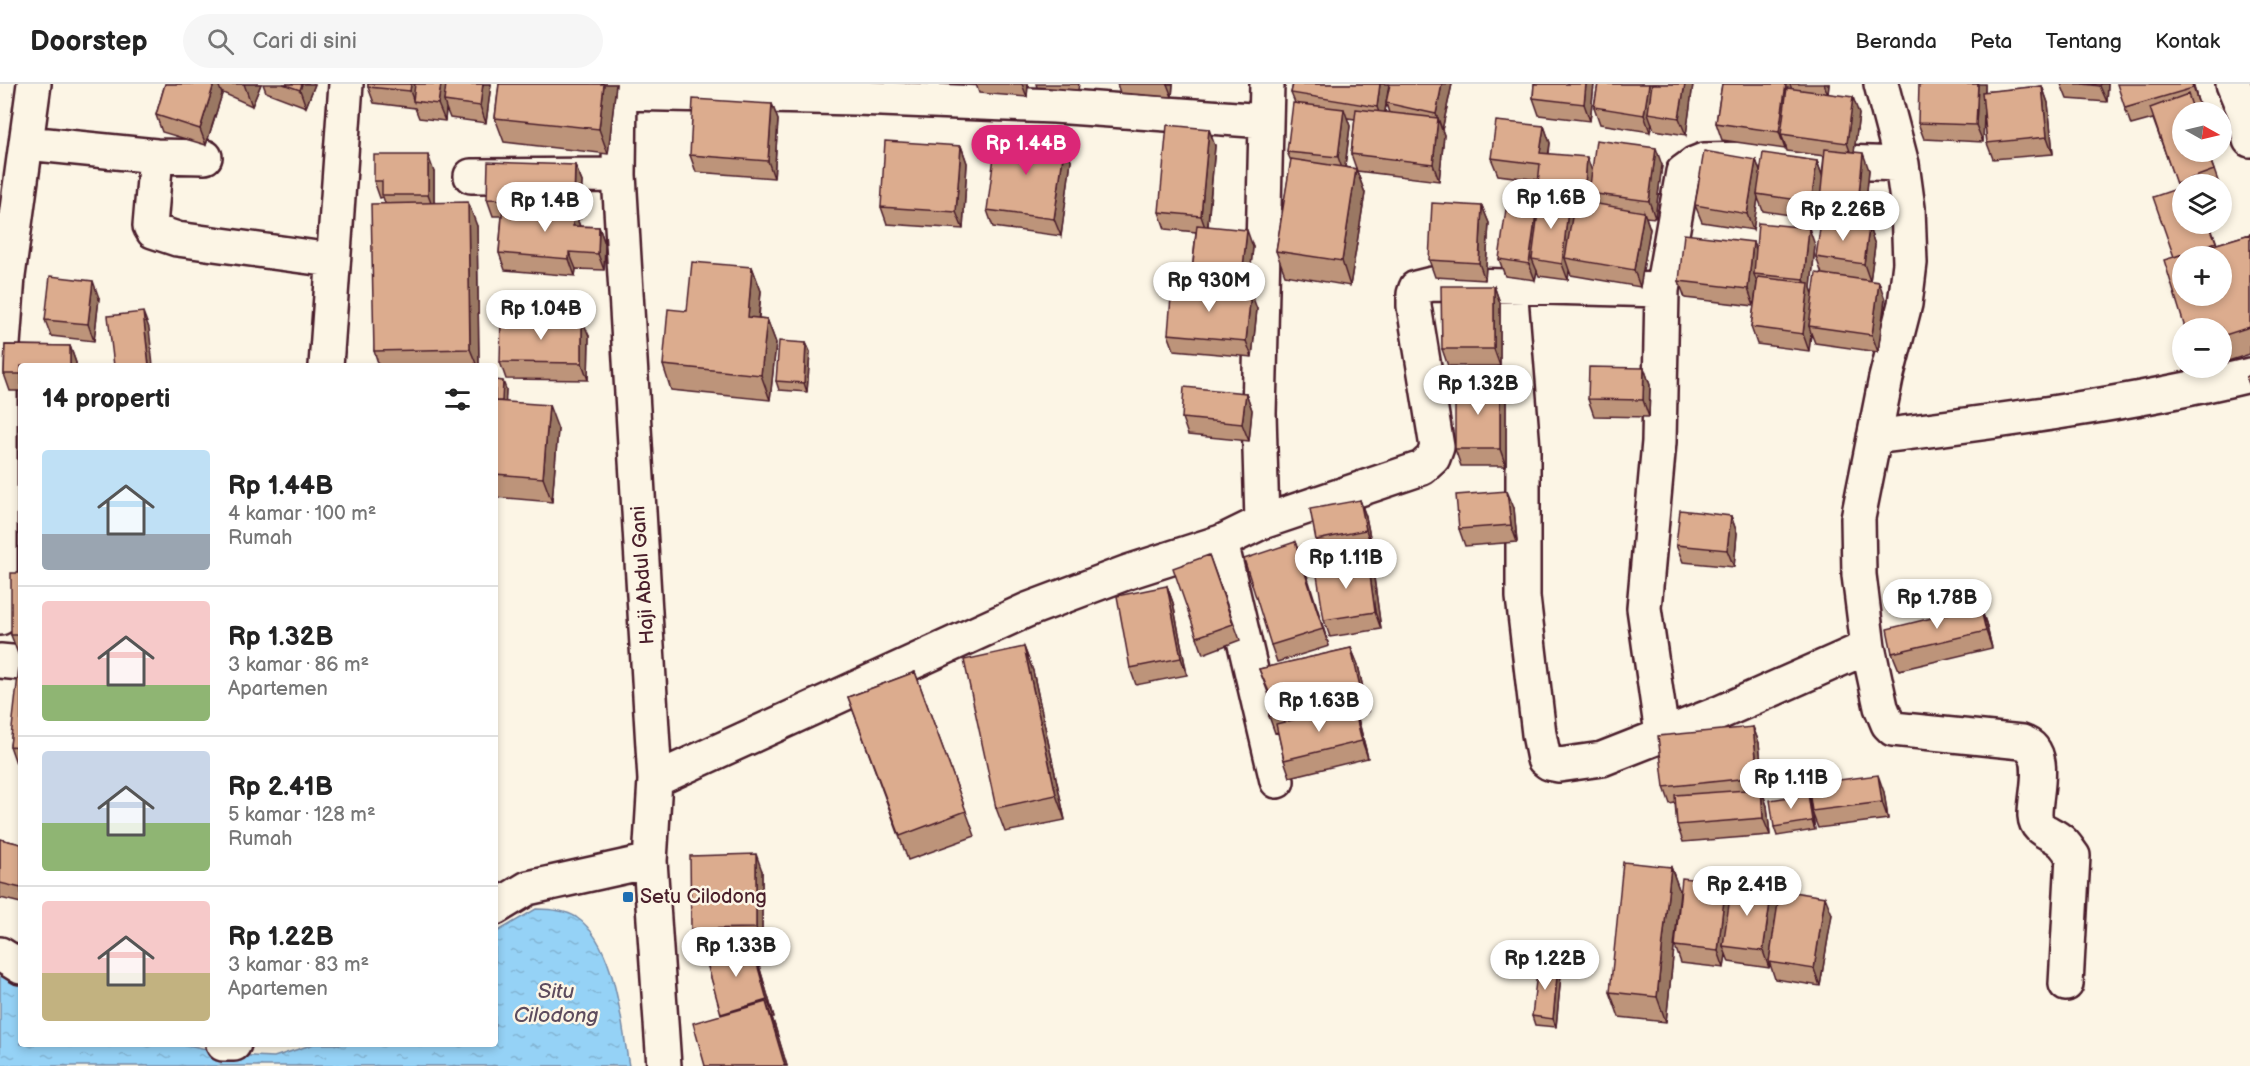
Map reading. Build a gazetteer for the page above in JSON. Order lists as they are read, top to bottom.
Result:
{
  "streets": {
    "street": ["Haji Abdul Gani"]
  },
  "water": ["Situ Cilodong"],
  "places": {
    "transit": ["Setu Cilodong"]
  },
  "north": "right",
  "page": {
    "header": "Doorstep",
    "search": "Cari di sini",
    "nav": [
      "Beranda",
      "Peta",
      "Tentang",
      "Kontak"
    ],
    "map_buttons": ["+", "−"],
    "price": [
      "Rp 1.44B",
      "Rp 1.6B",
      "Rp 1.4B",
      "Rp 2.26B",
      "Rp 930M",
      "Rp 1.04B",
      "Rp 1.32B",
      "Rp 1.11B",
      "Rp 1.78B",
      "Rp 1.63B",
      "Rp 1.11B",
      "Rp 2.41B",
      "Rp 1.33B",
      "Rp 1.22B"
    ],
    "heading": "14 properti",
    "list": [
      {
        "name": "Rp 1.44B",
        "note": "4 kamar · 100 m² · Rumah"
      },
      {
        "name": "Rp 1.32B",
        "note": "3 kamar · 86 m² · Apartemen"
      },
      {
        "name": "Rp 2.41B",
        "note": "5 kamar · 128 m² · Rumah"
      },
      {
        "name": "Rp 1.22B",
        "note": "3 kamar · 83 m² · Apartemen"
      }
    ]
  }
}
